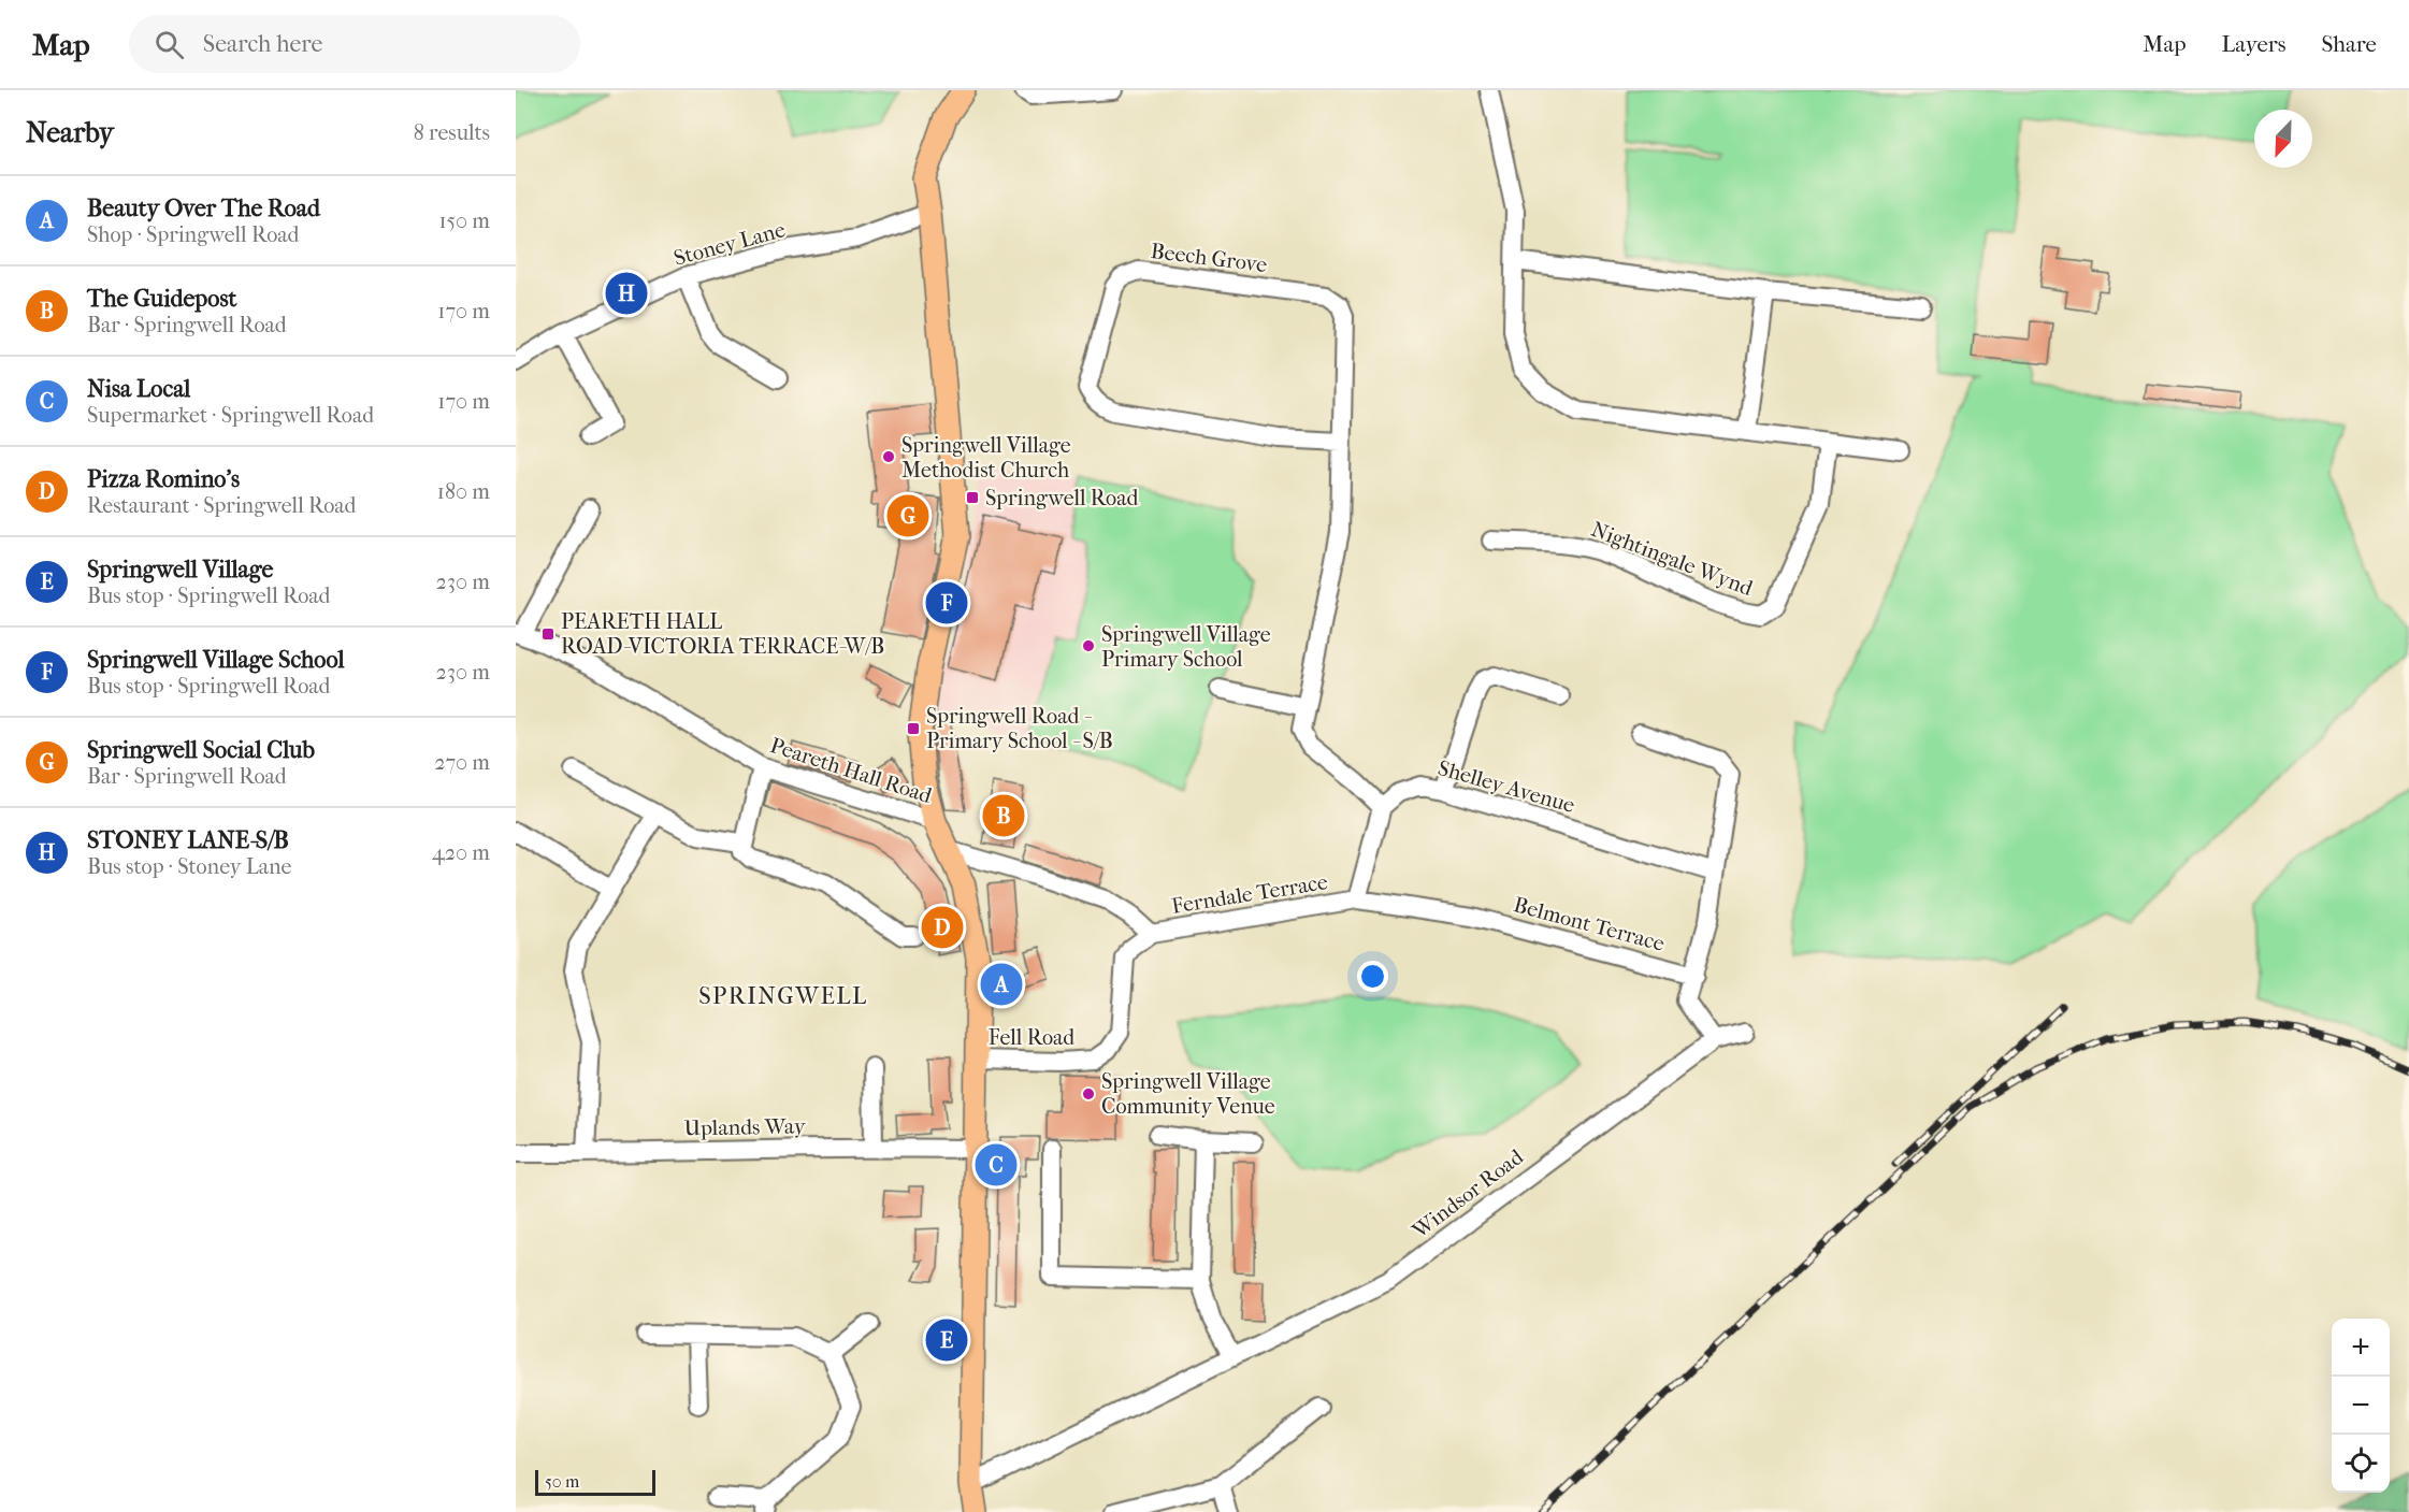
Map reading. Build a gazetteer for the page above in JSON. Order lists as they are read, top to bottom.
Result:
{
  "streets": {
    "street": [
      "Stoney Lane",
      "Beech Grove",
      "Nightingale Wynd",
      "Peareth Hall Road",
      "Shelley Avenue",
      "Ferndale Terrace",
      "Belmont Terrace",
      "Fell Road",
      "Uplands Way",
      "Windsor Road"
    ]
  },
  "crossings": [
    ["Beech Grove", "Shelley Avenue"],
    ["Ferndale Terrace", "Belmont Terrace"],
    ["Ferndale Terrace", "Fell Road"]
  ],
  "districts": ["SPRINGWELL"],
  "places": {
    "other": ["Springwell Village Methodist Church", "Springwell Village Primary School", "Springwell Village Community Venue"],
    "transit": ["Springwell Road", "PEARETH HALL ROAD-VICTORIA TERRACE-W/B", "Springwell Road - Primary School - S/B"]
  },
  "scale_bar": "50 m",
  "north": "bottom left",
  "page": {
    "header": "Map",
    "search": "Search here",
    "nav": ["Map", "Layers", "Share"],
    "heading": ["Nearby", "8 results"],
    "list": [
      {
        "mark": "A",
        "name": "Beauty Over The Road",
        "note": "Shop · Springwell Road",
        "value": "150 m"
      },
      {
        "mark": "B",
        "name": "The Guidepost",
        "note": "Bar · Springwell Road",
        "value": "170 m"
      },
      {
        "mark": "C",
        "name": "Nisa Local",
        "note": "Supermarket · Springwell Road",
        "value": "170 m"
      },
      {
        "mark": "D",
        "name": "Pizza Romino's",
        "note": "Restaurant · Springwell Road",
        "value": "180 m"
      },
      {
        "mark": "E",
        "name": "Springwell Village",
        "note": "Bus stop · Springwell Road",
        "value": "230 m"
      },
      {
        "mark": "F",
        "name": "Springwell Village School",
        "note": "Bus stop · Springwell Road",
        "value": "230 m"
      },
      {
        "mark": "G",
        "name": "Springwell Social Club",
        "note": "Bar · Springwell Road",
        "value": "270 m"
      },
      {
        "mark": "H",
        "name": "STONEY LANE-S/B",
        "note": "Bus stop · Stoney Lane",
        "value": "420 m"
      }
    ],
    "pins": [
      "H",
      "G",
      "F",
      "B",
      "D",
      "A",
      "C",
      "E"
    ],
    "map_buttons": ["+", "−"],
    "scale": "50 m"
  }
}
